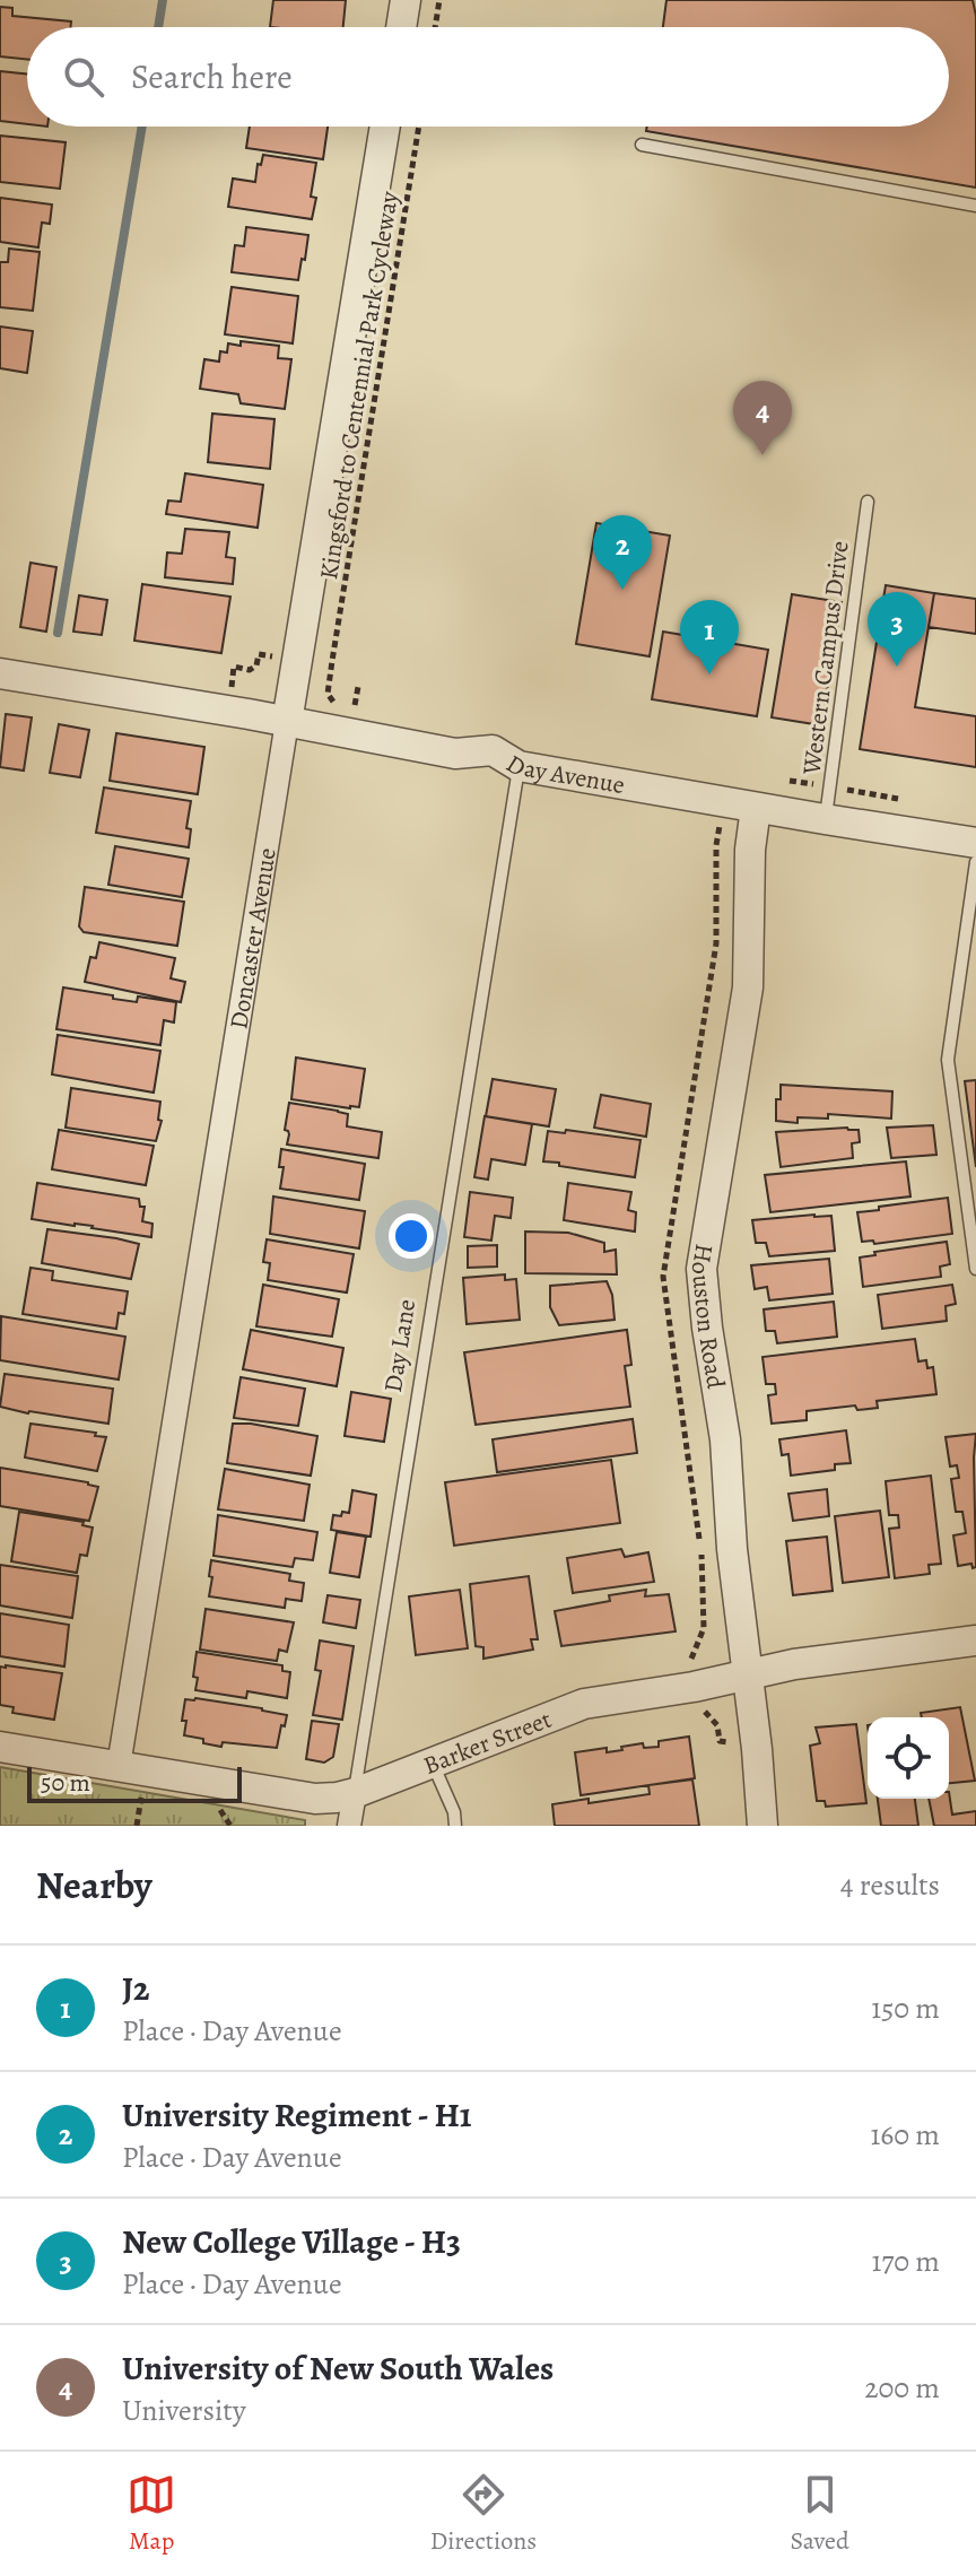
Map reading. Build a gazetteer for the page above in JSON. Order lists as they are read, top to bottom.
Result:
{
  "streets": {
    "street": [
      "Day Avenue",
      "Doncaster Avenue",
      "Houston Road",
      "Day Lane",
      "Barker Street"
    ],
    "lane": ["Western Campus Drive"],
    "path": ["Kingsford to Centennial Park Cycleway"]
  },
  "crossings": [
    ["Western Campus Drive", "Day Avenue"],
    ["Day Avenue", "Doncaster Avenue"],
    ["Day Avenue", "Houston Road"],
    ["Day Avenue", "Day Lane"],
    ["Doncaster Avenue", "Barker Street"],
    ["Houston Road", "Barker Street"],
    ["Day Lane", "Barker Street"]
  ],
  "scale_bar": "50 m",
  "page": {
    "search": "Search here",
    "pins": [
      "4",
      "2",
      "3",
      "1"
    ],
    "scale": "50 m",
    "heading": ["Nearby", "4 results"],
    "list": [
      {
        "mark": "1",
        "name": "J2",
        "note": "Place · Day Avenue",
        "value": "150 m"
      },
      {
        "mark": "2",
        "name": "University Regiment - H1",
        "note": "Place · Day Avenue",
        "value": "160 m"
      },
      {
        "mark": "3",
        "name": "New College Village - H3",
        "note": "Place · Day Avenue",
        "value": "170 m"
      },
      {
        "mark": "4",
        "name": "University of New South Wales",
        "note": "University",
        "value": "200 m"
      }
    ],
    "nav": ["Map", "Directions", "Saved"]
  }
}
